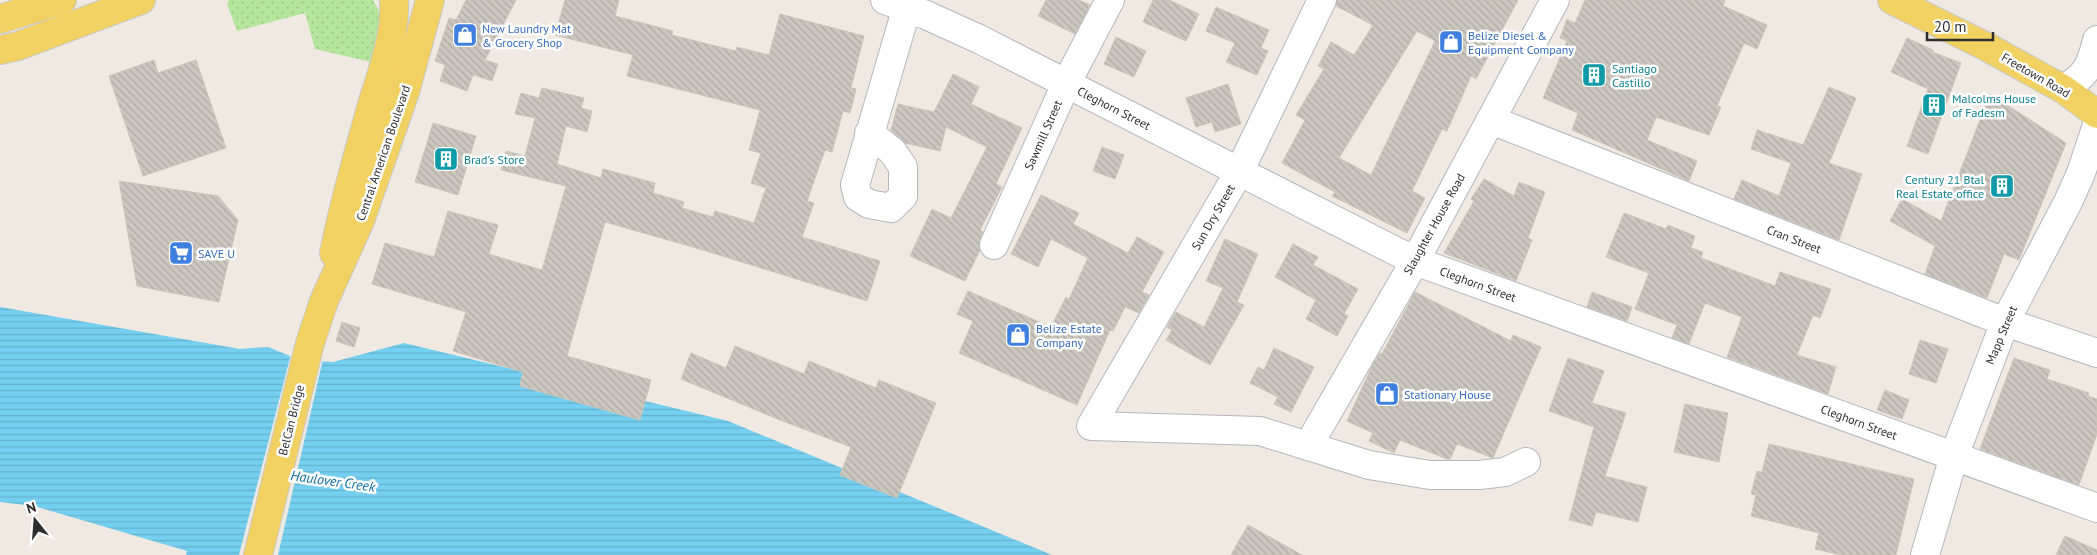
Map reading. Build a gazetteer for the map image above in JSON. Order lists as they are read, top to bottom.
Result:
{
  "streets": {
    "main road": ["Freetown Road", "Central American Boulevard", "BelCan Bridge"],
    "street": [
      "Cleghorn Street",
      "Sawmill Street",
      "Sun Dry Street",
      "Slaughter House Road",
      "Cran Street",
      "Mapp Street"
    ]
  },
  "crossings": [
    ["Cleghorn Street", "Sawmill Street"],
    ["Cleghorn Street", "Sun Dry Street"],
    ["Cleghorn Street", "Slaughter House Road"],
    ["Cleghorn Street", "Mapp Street"],
    ["Central American Boulevard", "BelCan Bridge"],
    ["Sun Dry Street", "Slaughter House Road"],
    ["Slaughter House Road", "Cran Street"],
    ["Cran Street", "Mapp Street"]
  ],
  "water": ["Haulover Creek"],
  "places": {
    "shop": [
      "New Laundry Mat & Grocery Shop",
      "Belize Diesel & Equipment Company",
      "Belize Estate Company",
      "Stationary House"
    ],
    "building": [
      "Santiago Castillo",
      "Malcolms House of Fadesm",
      "Brad's Store",
      "Century 21 Btal Real Estate office"
    ],
    "supermarket": ["SAVE U"]
  },
  "scale_bar": "20 m",
  "north": "top"
}
